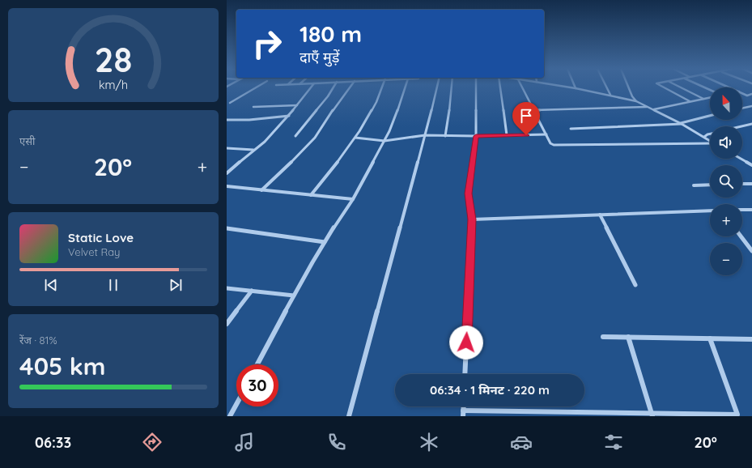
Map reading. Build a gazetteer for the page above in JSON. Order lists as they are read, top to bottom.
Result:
{
  "north": "top",
  "page": {
    "turn": ["180 m", "दाएँ मुड़ें"],
    "map_buttons": ["+", "−"],
    "tile": [
      "एसी",
      ["रेंज · 81%", "405 km"]
    ],
    "heat": ["−", "20°", "+"],
    "song": ["Static Love", "Velvet Ray"],
    "limit": "30",
    "trip": "06:34 · 1 मिनट · 220 m",
    "tabs": ["06:33", "20°"],
    "gauge": ["28", "km/h"]
  }
}
